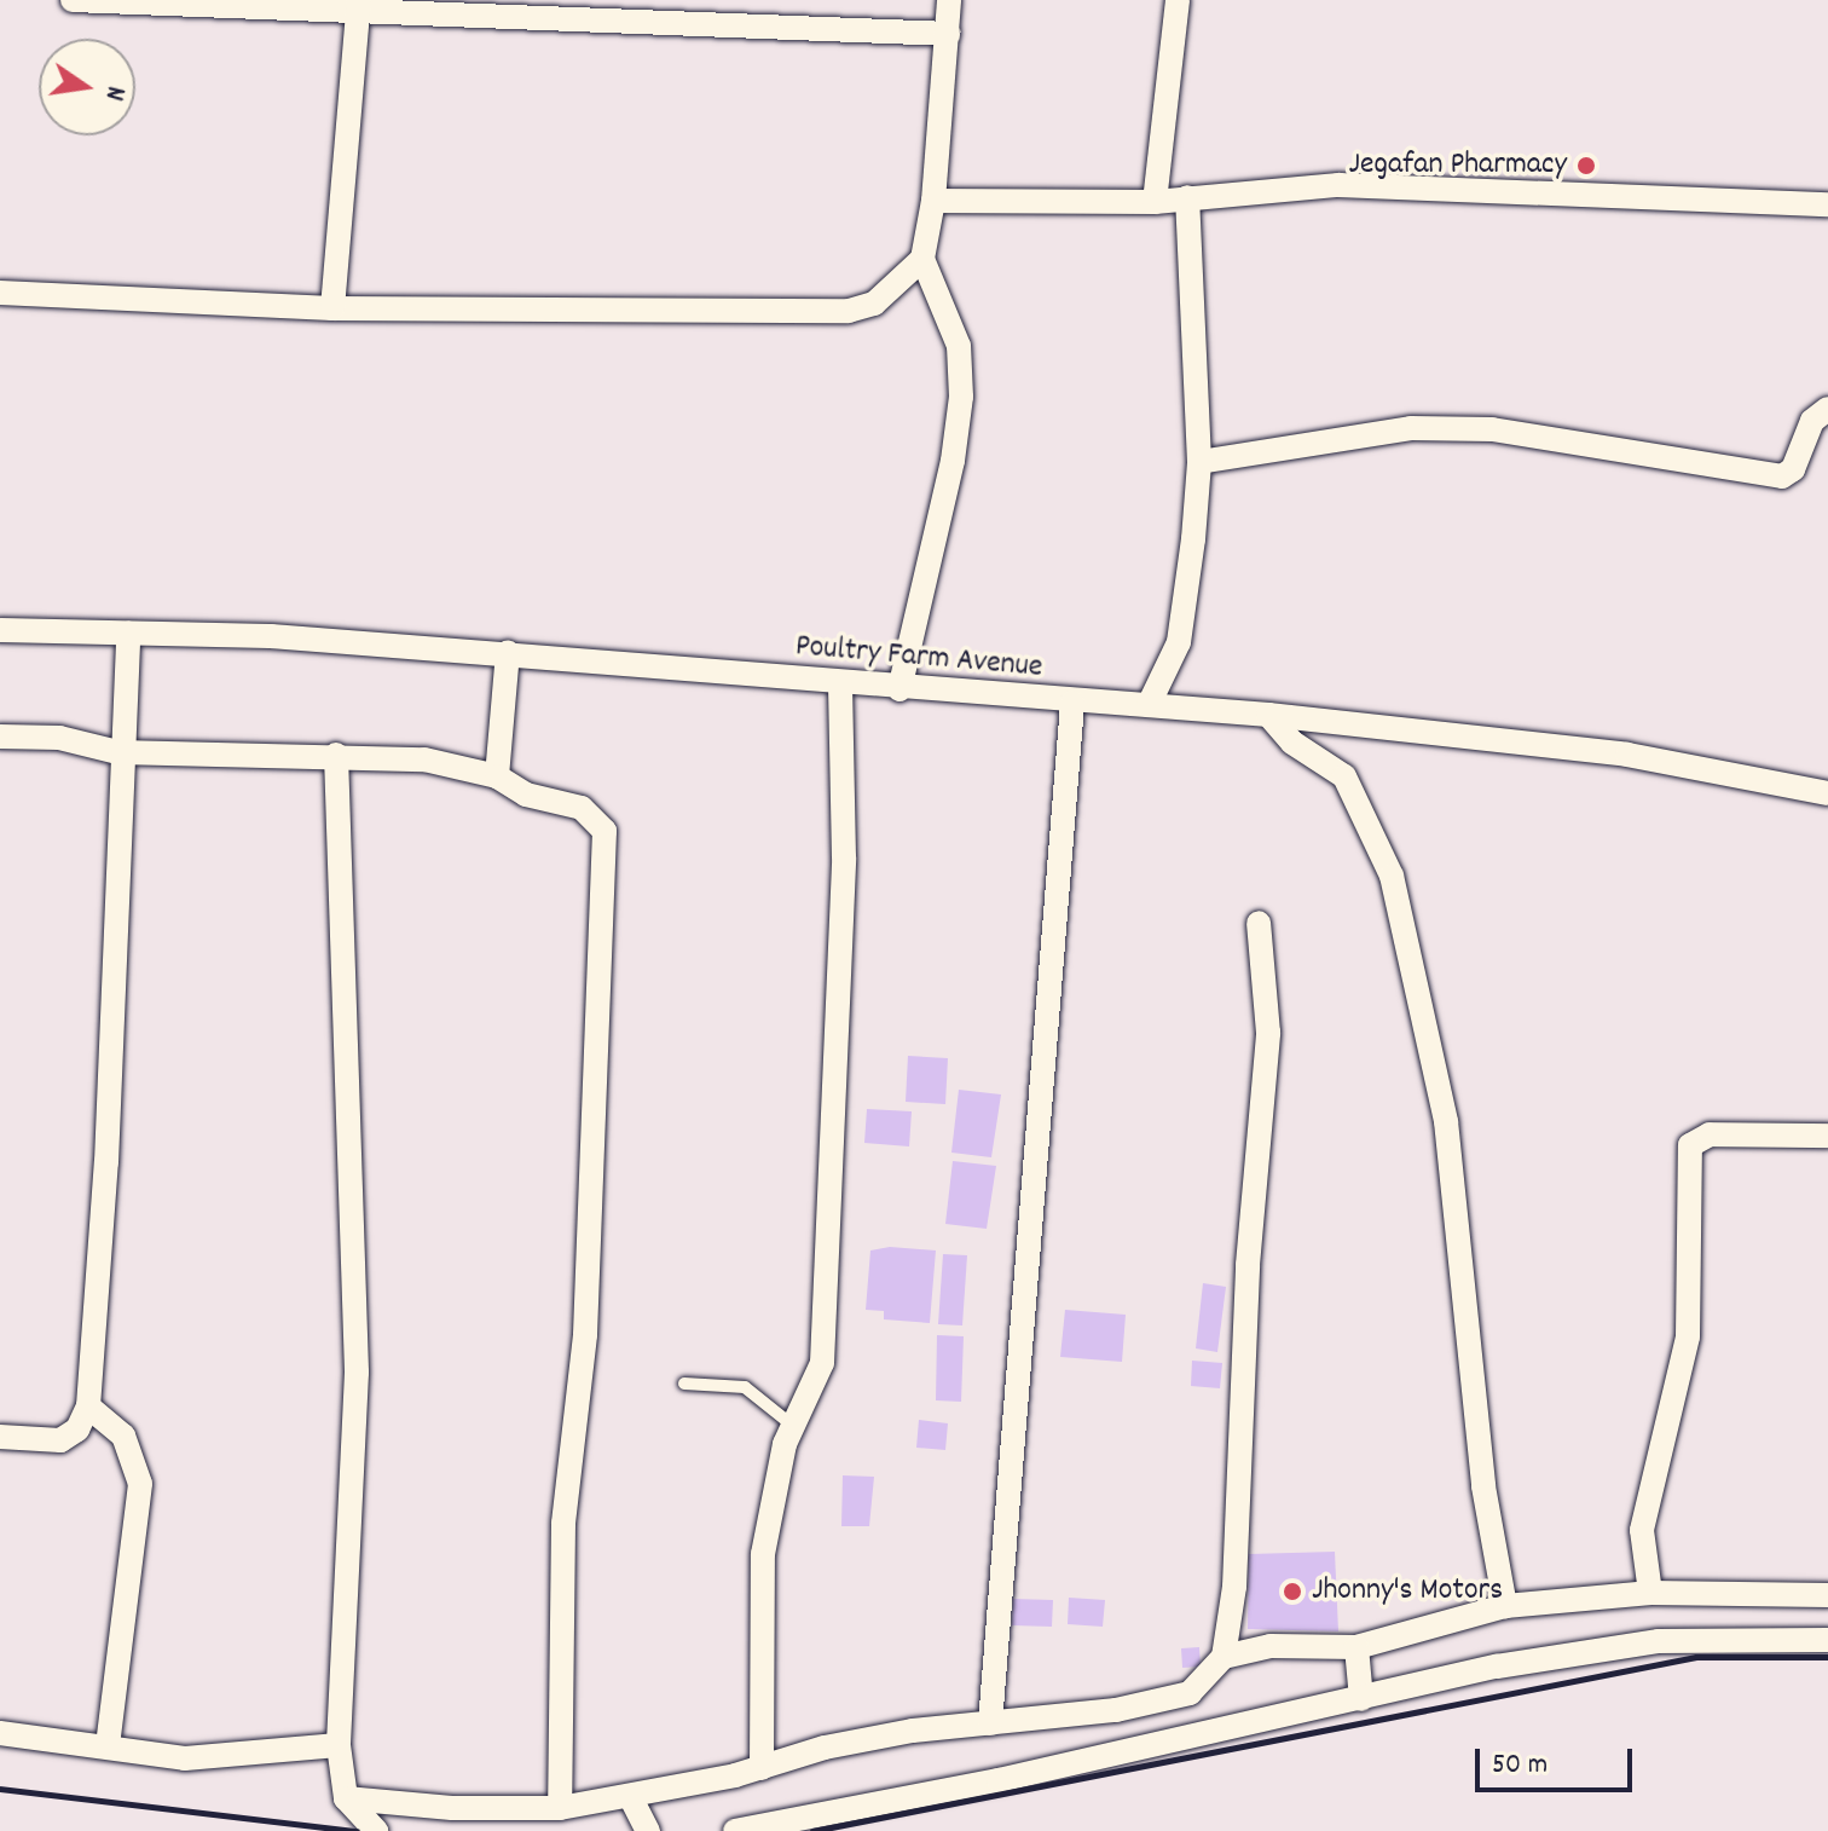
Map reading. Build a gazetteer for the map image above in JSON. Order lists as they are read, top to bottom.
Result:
{
  "streets": {
    "street": ["Poultry Farm Avenue"]
  },
  "places": ["Jegafan Pharmacy", "Jhonny's Motors"],
  "scale_bar": "50 m",
  "north": "right"
}
